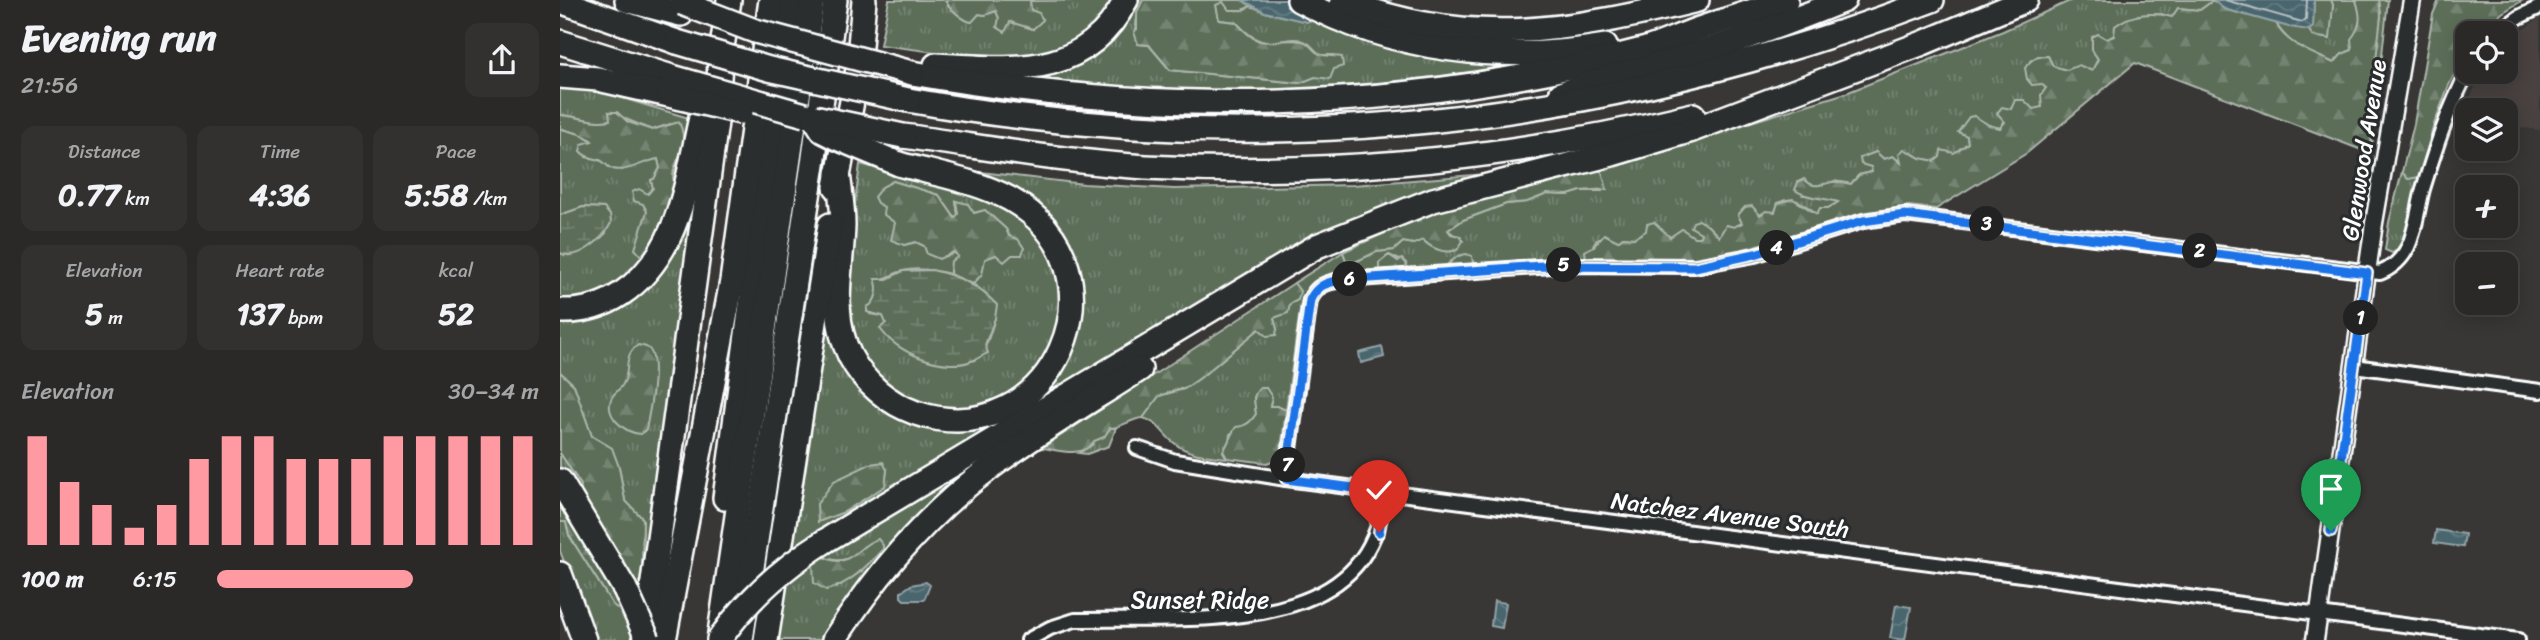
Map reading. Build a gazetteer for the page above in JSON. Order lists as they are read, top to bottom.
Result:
{
  "streets": {
    "street": ["Glenwood Avenue", "Natchez Avenue South", "Sunset Ridge"]
  },
  "crossings": [
    ["Glenwood Avenue", "Natchez Avenue South"]
  ],
  "page": {
    "heading": ["Evening run", "21:56"],
    "map_buttons": ["+", "−"],
    "stats": [
      ["Distance", "0.77 km"],
      ["Time", "4:36"],
      ["Pace", "5:58 /km"],
      ["Elevation", "5 m"],
      ["Heart rate", "137 bpm"],
      ["kcal", "52"]
    ],
    "pins": [
      "3",
      "4",
      "2",
      "5",
      "6",
      "1",
      "7"
    ],
    "chart": ["Elevation", "30–34 m"],
    "list": [
      {
        "name": "100 m",
        "note": "6:15"
      }
    ]
  }
}
